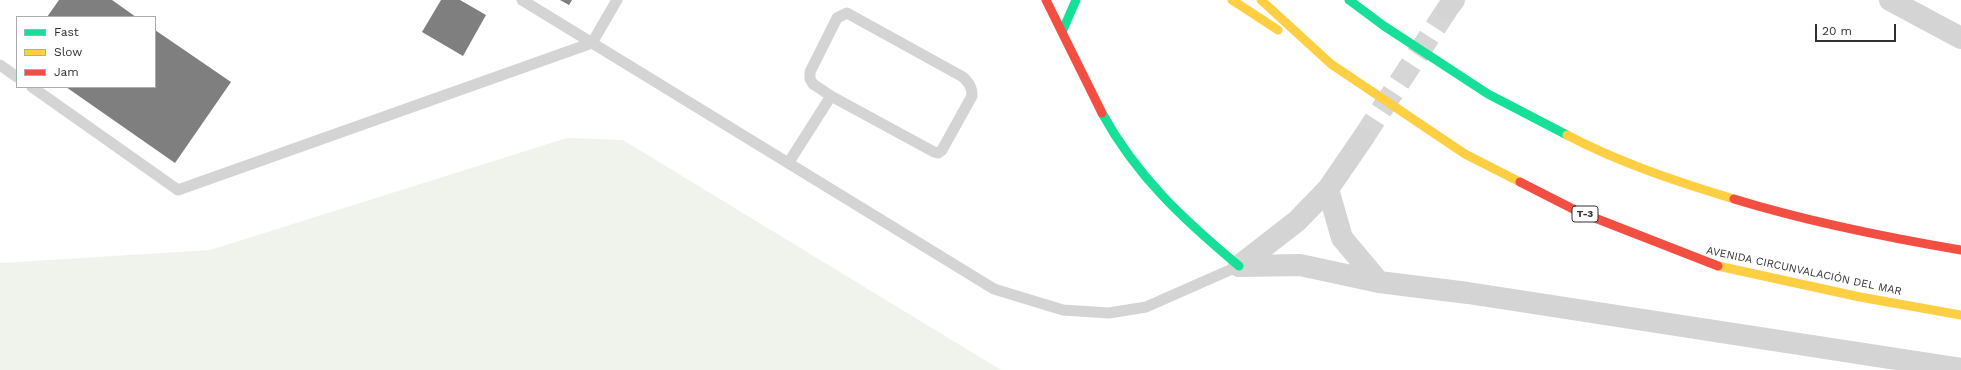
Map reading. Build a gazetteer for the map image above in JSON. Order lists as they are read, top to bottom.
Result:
{
  "streets": {
    "main road": ["T-3", "AVENIDA CIRCUNVALACIÓN DEL MAR"]
  },
  "legend": ["Fast", "Slow", "Jam"],
  "scale_bar": "20 m"
}
